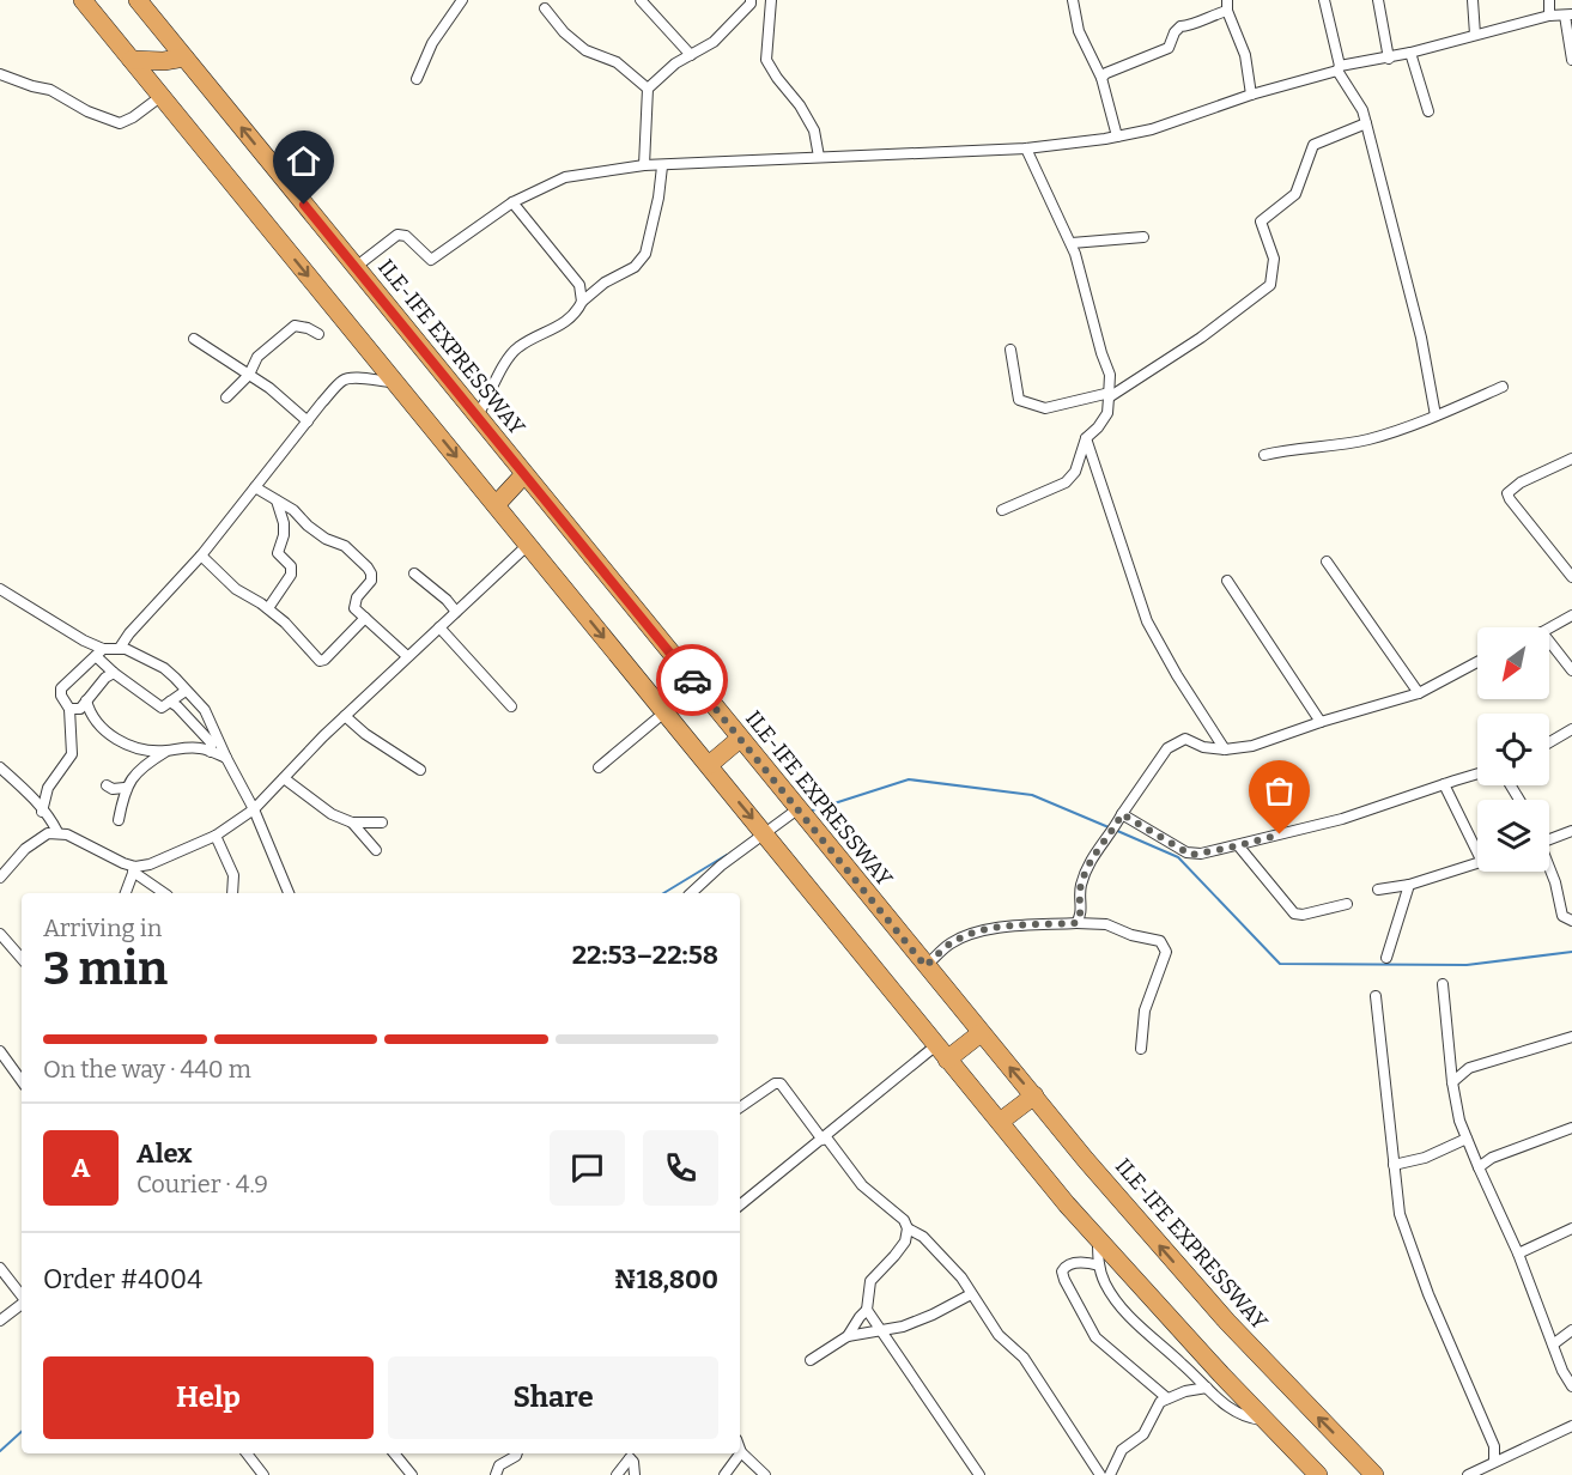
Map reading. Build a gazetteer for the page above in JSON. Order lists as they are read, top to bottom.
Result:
{
  "streets": {
    "highway": ["ILE-IFE EXPRESSWAY"]
  },
  "north": "bottom left",
  "page": {
    "heading": ["3 min", "Arriving in", "22:53–22:58"],
    "panel": [
      "Alex",
      "Courier · 4.9",
      "Order #4004",
      "₦18,800"
    ],
    "bar": "On the way · 440 m",
    "round": "A",
    "buttons": ["Help", "Share"]
  }
}
